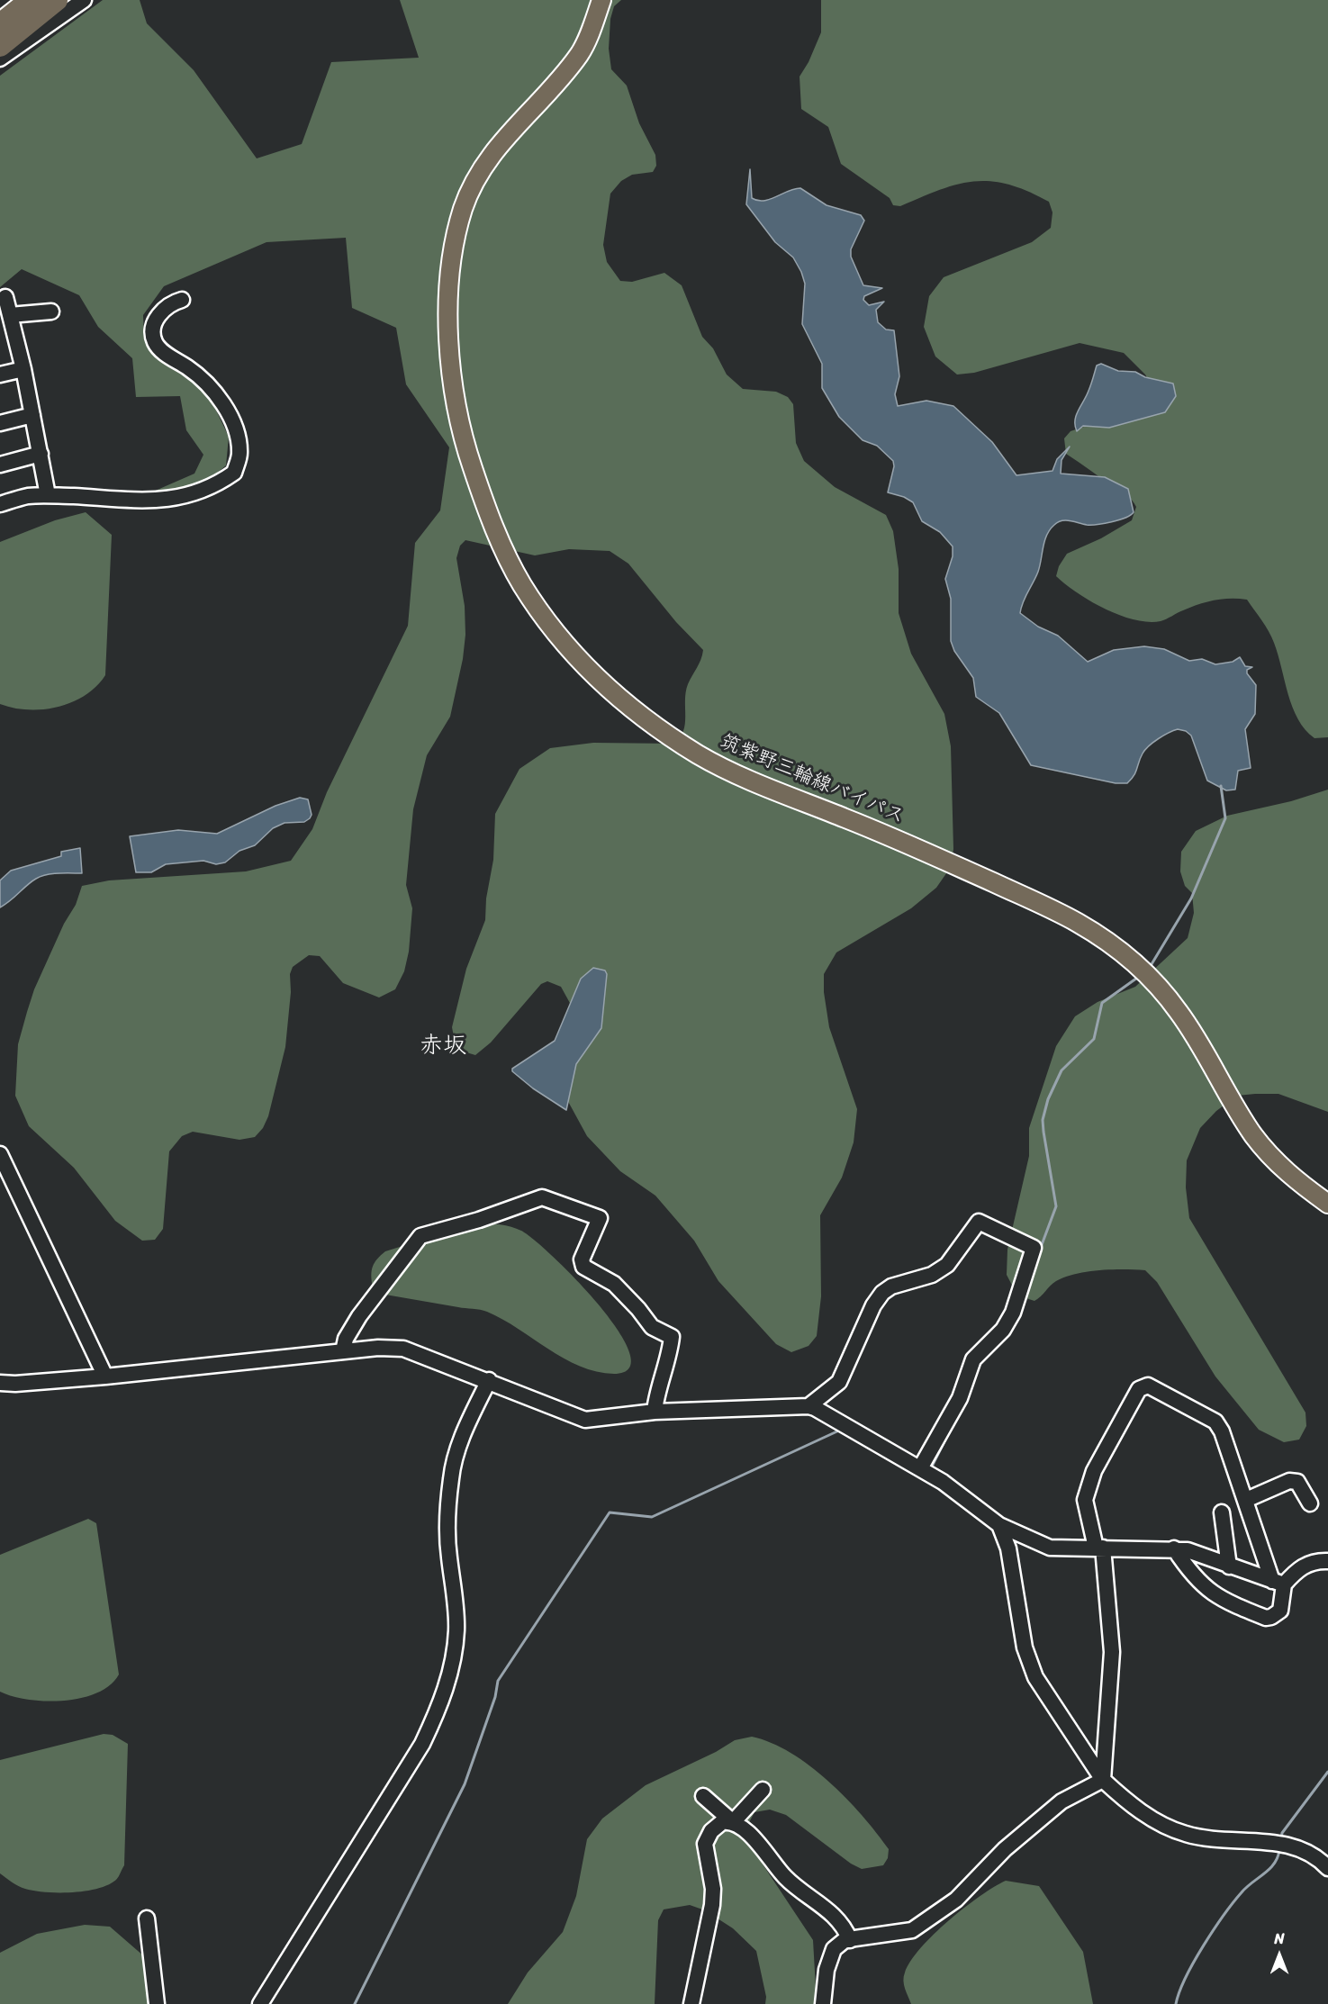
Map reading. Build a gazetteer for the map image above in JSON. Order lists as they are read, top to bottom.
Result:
{
  "streets": {
    "main road": ["筑紫野三輪線バイパス"]
  },
  "districts": ["赤坂"],
  "north": "top"
}
